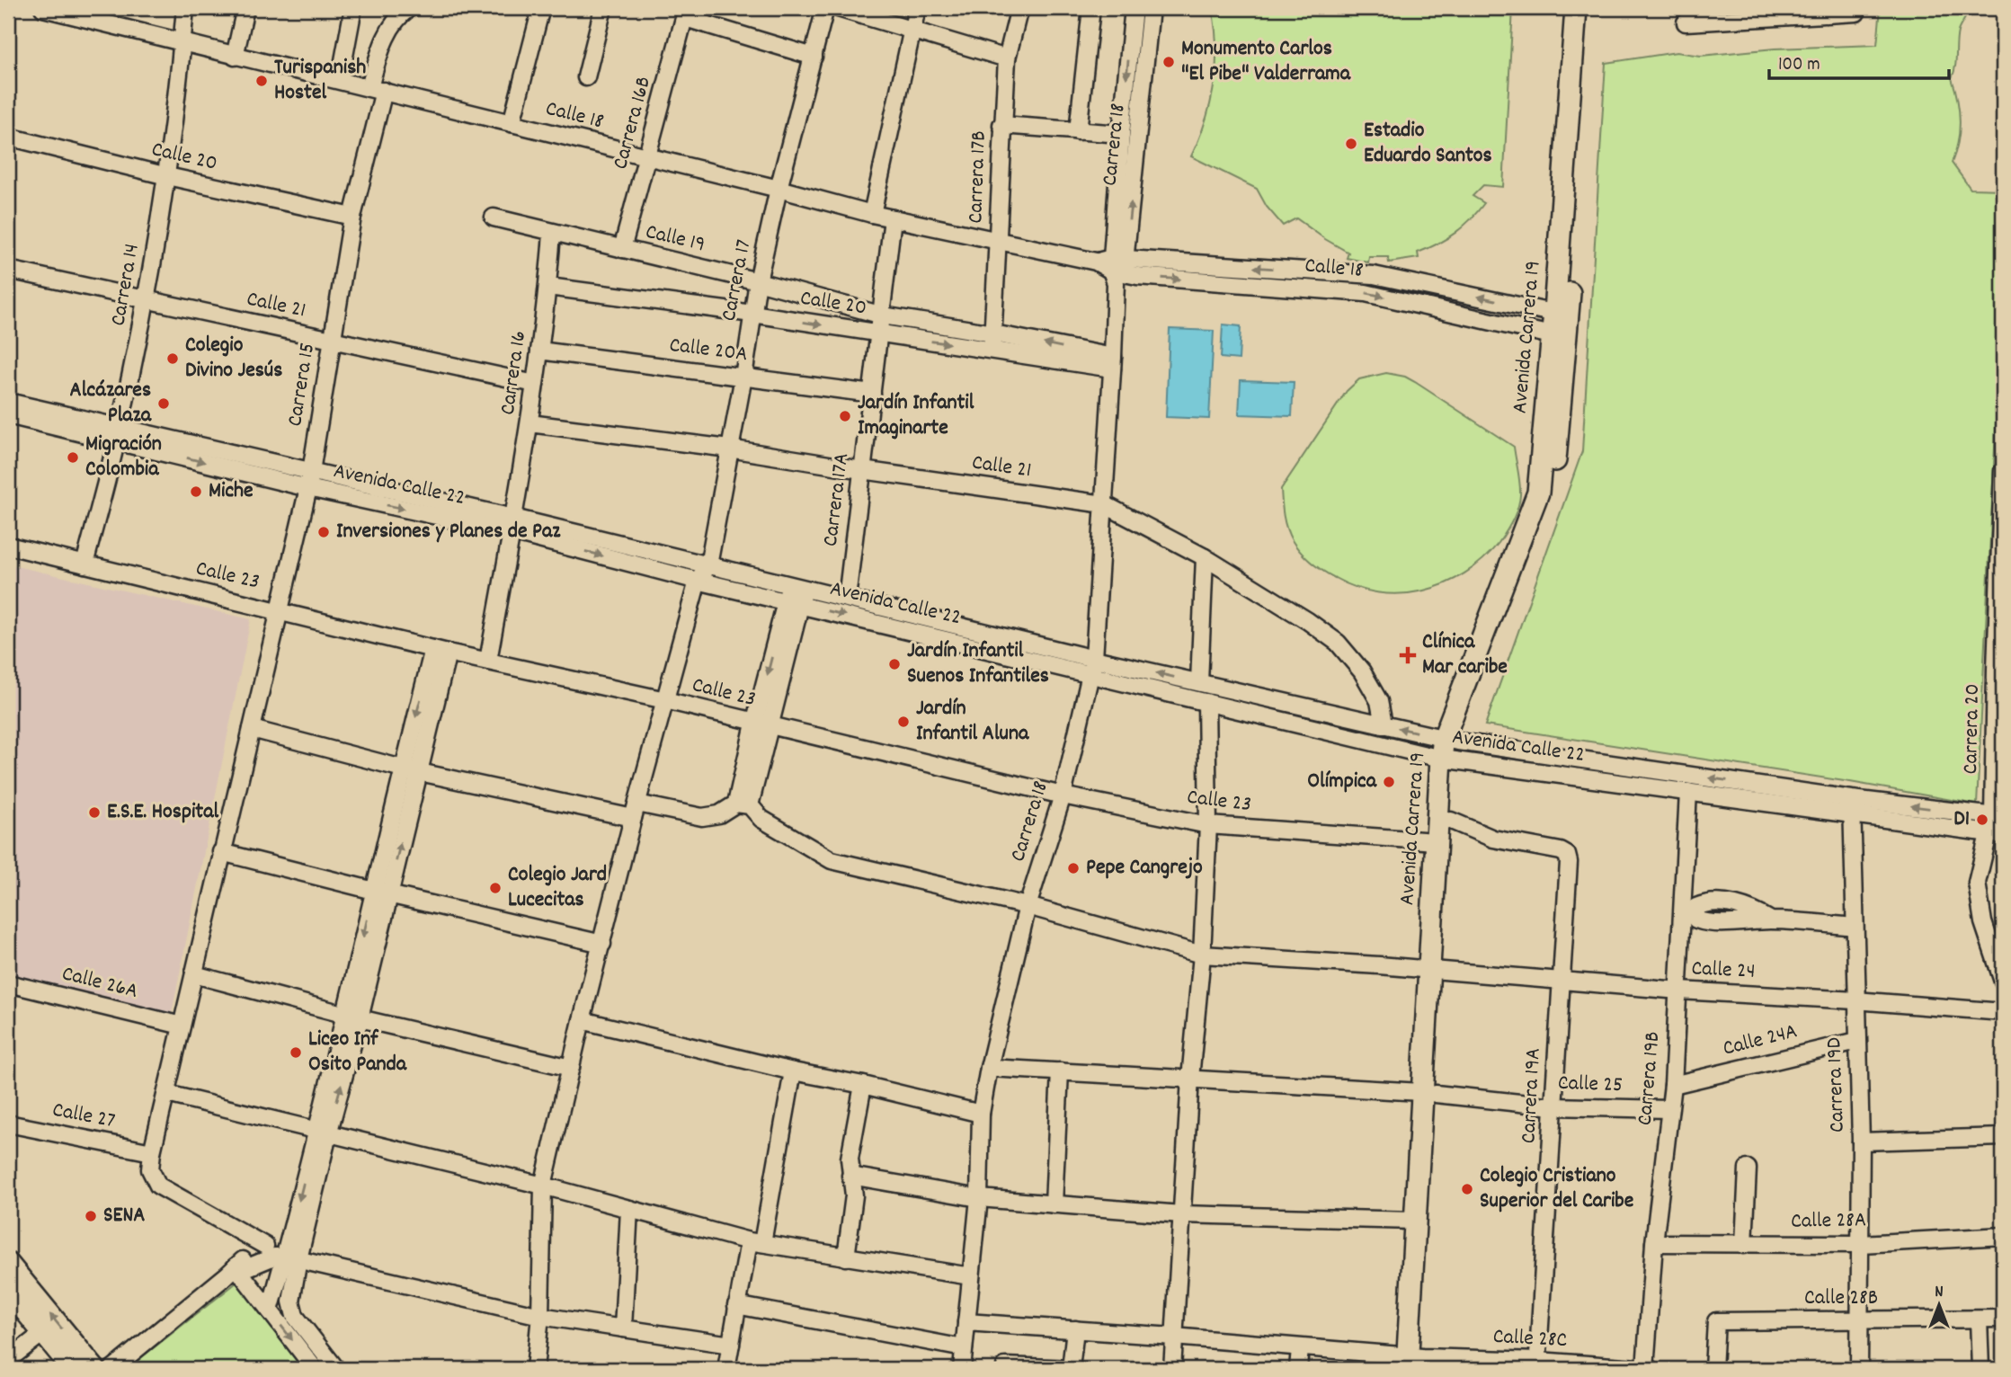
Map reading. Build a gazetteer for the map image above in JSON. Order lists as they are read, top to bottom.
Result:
{
  "streets": {
    "main road": ["Avenida Carrera 19"],
    "street": [
      "Calle 18",
      "Carrera 16B",
      "Carrera 18",
      "Calle 20",
      "Carrera 17B",
      "Calle 19",
      "Carrera 17",
      "Carrera 14",
      "Calle 21",
      "Calle 20A",
      "Carrera 16",
      "Carrera 15",
      "Avenida Calle 22",
      "Carrera 17A",
      "Calle 23",
      "Carrera 20",
      "Calle 24",
      "Calle 26A",
      "Calle 24A",
      "Carrera 19B",
      "Calle 25",
      "Carrera 19D",
      "Carrera 19A",
      "Calle 27",
      "Calle 28A",
      "Calle 28B",
      "Calle 28C"
    ]
  },
  "crossings": [
    ["Calle 18", "Carrera 16B"],
    ["Calle 18", "Carrera 18"],
    ["Calle 18", "Carrera 17B"],
    ["Calle 18", "Carrera 17"],
    ["Calle 18", "Carrera 14"],
    ["Calle 18", "Avenida Carrera 19"],
    ["Calle 18", "Carrera 15"],
    ["Calle 18", "Carrera 17A"],
    ["Carrera 16B", "Calle 19"],
    ["Carrera 18", "Calle 20"],
    ["Carrera 18", "Calle 21"],
    ["Carrera 18", "Avenida Calle 22"],
    ["Carrera 18", "Calle 23"],
    ["Carrera 18", "Calle 24"],
    ["Carrera 18", "Calle 25"],
    ["Carrera 18", "Calle 28C"],
    ["Calle 20", "Carrera 17B"],
    ["Calle 20", "Calle 19"],
    ["Calle 20", "Carrera 17"],
    ["Calle 20", "Carrera 14"],
    ["Calle 20", "Carrera 16"],
    ["Calle 20", "Carrera 15"],
    ["Calle 20", "Carrera 17A"],
    ["Calle 19", "Carrera 17"],
    ["Calle 19", "Carrera 16"],
    ["Calle 19", "Carrera 17A"],
    ["Carrera 17", "Calle 21"],
    ["Carrera 17", "Calle 20A"],
    ["Carrera 17", "Avenida Calle 22"],
    ["Carrera 14", "Calle 21"],
    ["Carrera 14", "Avenida Calle 22"],
    ["Carrera 14", "Calle 23"],
    ["Calle 21", "Carrera 16"],
    ["Calle 21", "Carrera 15"],
    ["Calle 21", "Avenida Calle 22"],
    ["Calle 21", "Carrera 17A"],
    ["Avenida Carrera 19", "Avenida Calle 22"],
    ["Avenida Carrera 19", "Calle 23"],
    ["Avenida Carrera 19", "Calle 24"],
    ["Avenida Carrera 19", "Calle 25"],
    ["Avenida Carrera 19", "Carrera 19A"],
    ["Avenida Carrera 19", "Calle 28C"],
    ["Calle 20A", "Carrera 16"],
    ["Calle 20A", "Carrera 17A"],
    ["Carrera 16", "Avenida Calle 22"],
    ["Carrera 16", "Calle 23"],
    ["Carrera 15", "Avenida Calle 22"],
    ["Carrera 15", "Calle 23"],
    ["Carrera 15", "Calle 26A"],
    ["Carrera 15", "Calle 27"],
    ["Avenida Calle 22", "Carrera 17A"],
    ["Avenida Calle 22", "Carrera 20"],
    ["Avenida Calle 22", "Carrera 19B"],
    ["Avenida Calle 22", "Carrera 19D"],
    ["Calle 24", "Carrera 19B"],
    ["Calle 24", "Carrera 19D"],
    ["Calle 24", "Carrera 19A"],
    ["Calle 24A", "Carrera 19B"],
    ["Calle 24A", "Carrera 19D"],
    ["Carrera 19B", "Calle 25"],
    ["Carrera 19B", "Calle 28A"],
    ["Carrera 19B", "Calle 28C"],
    ["Calle 25", "Carrera 19A"],
    ["Carrera 19D", "Calle 28A"],
    ["Carrera 19D", "Calle 28B"],
    ["Carrera 19A", "Calle 28C"]
  ],
  "places": {
    "other": [
      "Monumento Carlos \"El Pibe\" Valderrama",
      "Turispanish Hostel",
      "Estadio Eduardo Santos",
      "Colegio Divino Jesús",
      "Alcázares Plaza",
      "Jardín Infantil Imaginarte",
      "Migración Colombia",
      "Miche",
      "Inversiones y Planes de Paz",
      "Jardín Infantil Suenos Infantiles",
      "Jardín Infantil Aluna",
      "Olímpica",
      "E.S.E. Hospital",
      "D1",
      "Pepe Cangrejo",
      "Colegio Jard Lucecitas",
      "Liceo Inf Osito Panda",
      "Colegio Cristiano Superior del Caribe",
      "SENA"
    ],
    "health": ["Clínica Mar caribe"]
  },
  "scale_bar": "100 m",
  "north": "top"
}
